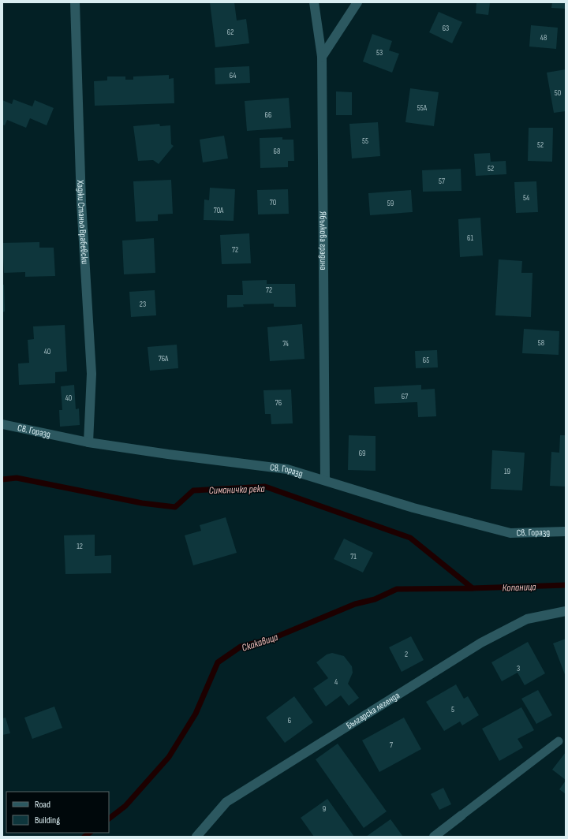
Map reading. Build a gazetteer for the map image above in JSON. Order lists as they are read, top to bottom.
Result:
{
  "streets": {
    "street": [
      "Хаджи Станьо Врабевски",
      "Ябълкова градина",
      "Св. Горазд",
      "Българска легенда"
    ]
  },
  "crossings": [
    ["Хаджи Станьо Врабевски", "Св. Горазд"],
    ["Ябълкова градина", "Св. Горазд"]
  ],
  "water": ["Симаничка река", "Копаница", "Скакавица"],
  "house_numbers": [
    "63",
    "62",
    "48",
    "53",
    "64",
    "50",
    "55А",
    "66",
    "55",
    "52",
    "68",
    "52",
    "57",
    "54",
    "70",
    "59",
    "70А",
    "61",
    "72",
    "72",
    "23",
    "58",
    "74",
    "40",
    "76A",
    "65",
    "67",
    "40",
    "76",
    "69",
    "19",
    "12",
    "71",
    "2",
    "3",
    "4",
    "5",
    "6",
    "7",
    "9"
  ],
  "legend": ["Road", "Building"]
}
